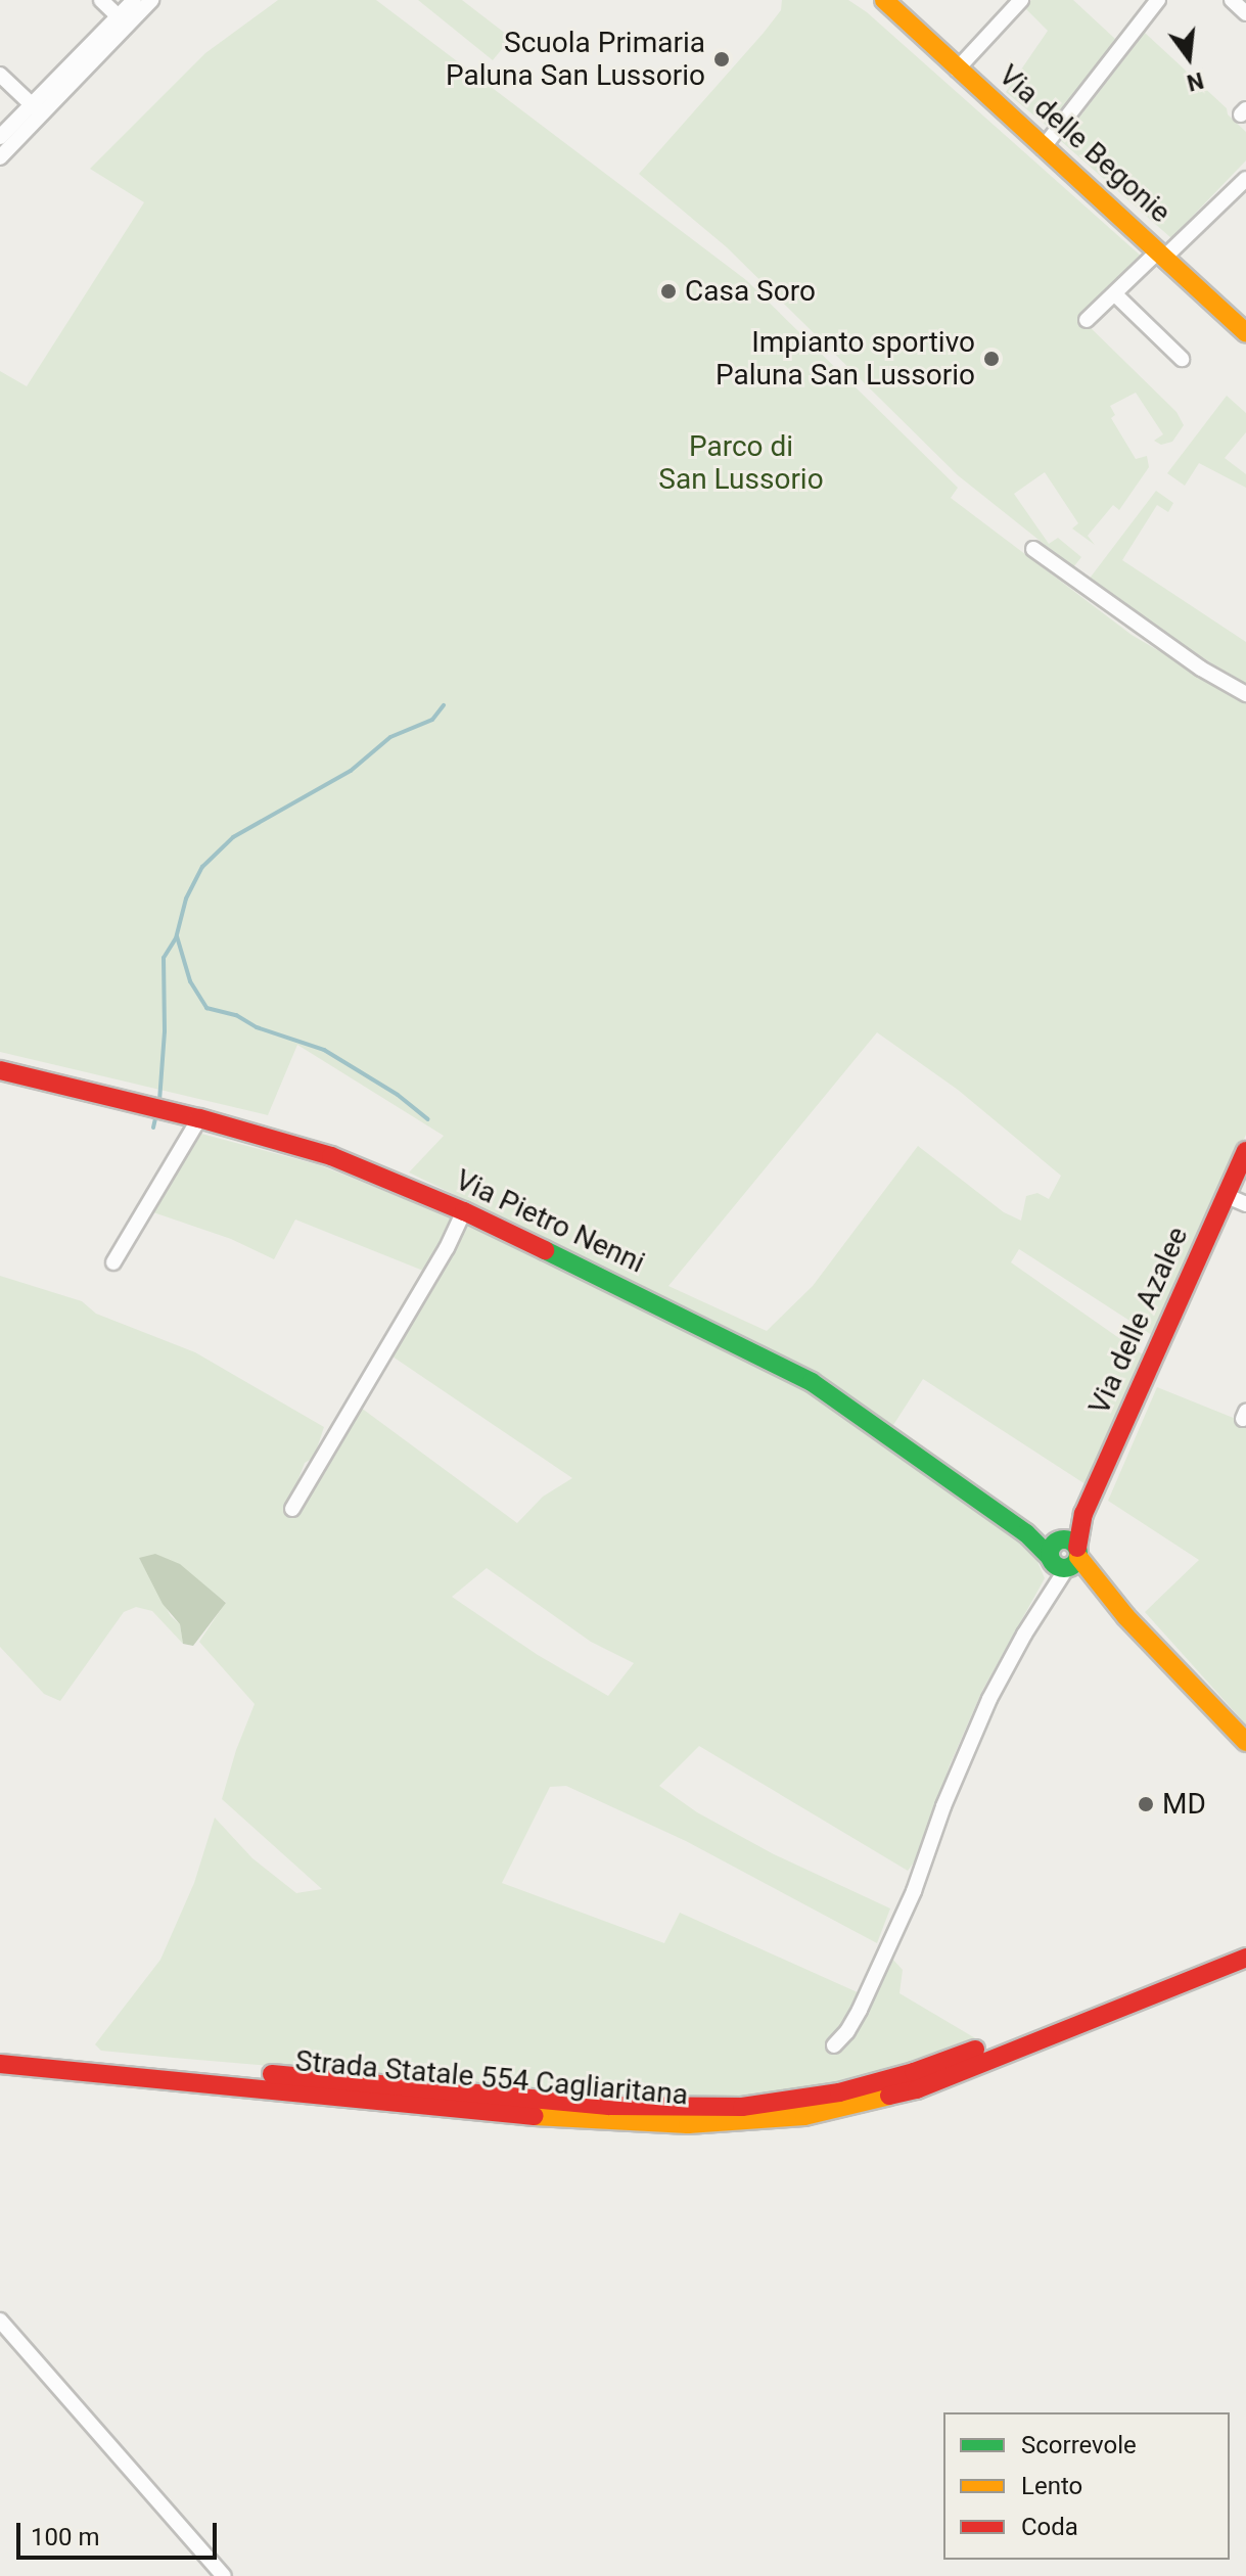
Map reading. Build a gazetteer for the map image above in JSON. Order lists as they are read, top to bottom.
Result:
{
  "streets": {
    "main road": [
      "Via delle Begonie",
      "Via Pietro Nenni",
      "Via delle Azalee",
      "Strada Statale 554 Cagliaritana"
    ]
  },
  "crossings": [
    ["Via Pietro Nenni", "Via delle Azalee"]
  ],
  "parks": ["Parco di San Lussorio"],
  "places": [
    "Scuola Primaria Paluna San Lussorio",
    "Casa Soro",
    "Impianto sportivo Paluna San Lussorio",
    "MD"
  ],
  "legend": ["Scorrevole", "Lento", "Coda"],
  "scale_bar": "100 m",
  "north": "bottom"
}
